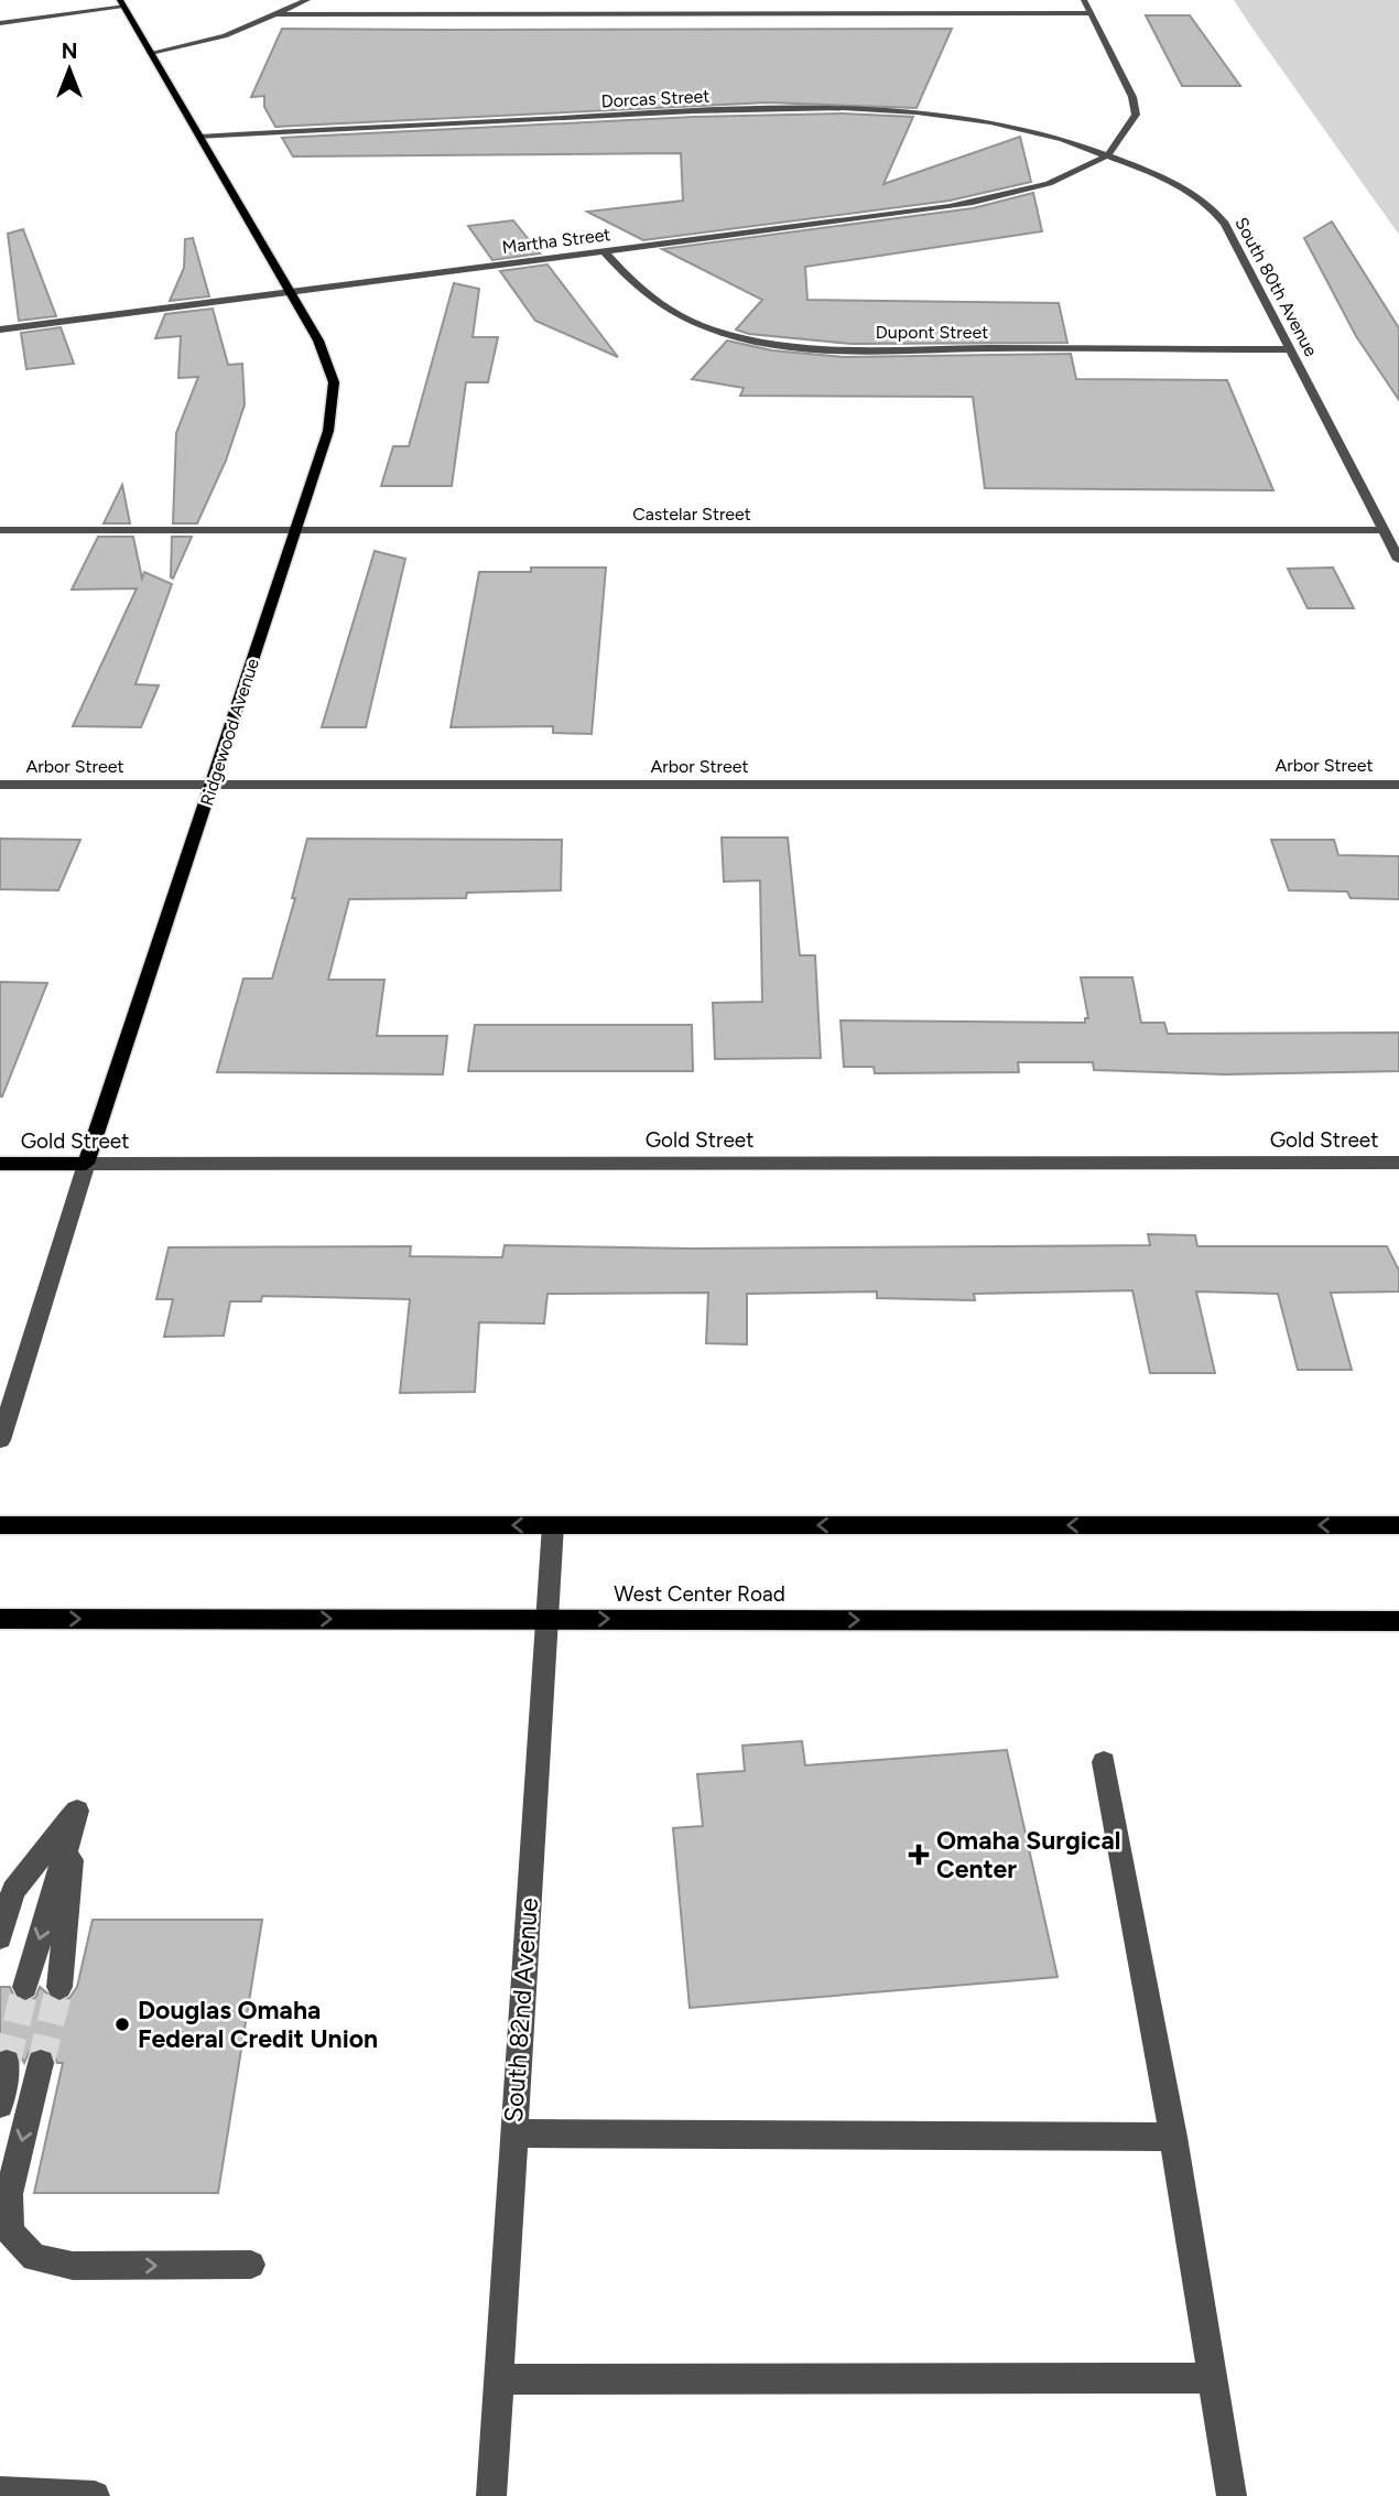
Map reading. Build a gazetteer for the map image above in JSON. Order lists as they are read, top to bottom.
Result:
{
  "streets": {
    "main road": ["Ridgewood Avenue", "Gold Street", "West Center Road"],
    "street": [
      "Dorcas Street",
      "Martha Street",
      "South 80th Avenue",
      "Dupont Street",
      "Castelar Street",
      "Arbor Street",
      "South 82nd Avenue"
    ]
  },
  "crossings": [
    ["Dorcas Street", "Martha Street"],
    ["Dorcas Street", "South 80th Avenue"],
    ["Dorcas Street", "Ridgewood Avenue"],
    ["Martha Street", "South 80th Avenue"],
    ["Martha Street", "Dupont Street"],
    ["Martha Street", "Ridgewood Avenue"],
    ["South 80th Avenue", "Dupont Street"],
    ["South 80th Avenue", "Castelar Street"],
    ["Castelar Street", "Ridgewood Avenue"],
    ["Ridgewood Avenue", "Arbor Street"],
    ["Ridgewood Avenue", "Gold Street"],
    ["West Center Road", "South 82nd Avenue"]
  ],
  "places": {
    "health": ["Omaha Surgical Center"],
    "other": ["Douglas Omaha Federal Credit Union"]
  },
  "north": "top"
}
